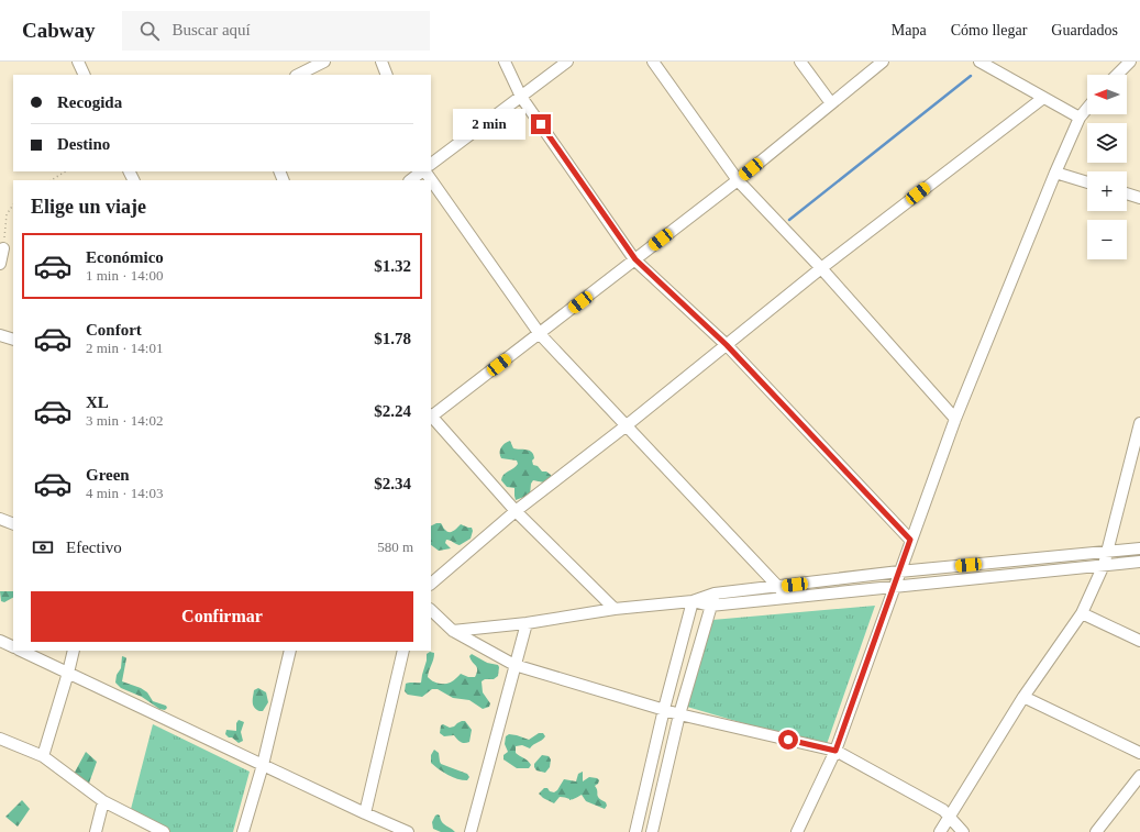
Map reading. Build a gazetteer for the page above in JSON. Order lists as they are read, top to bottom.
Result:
{
  "north": "left",
  "page": {
    "header": "Cabway",
    "search": "Buscar aquí",
    "nav": ["Mapa", "Cómo llegar", "Guardados"],
    "map_buttons": ["+", "−"],
    "banner": ["Recogida", "Destino"],
    "bubble": "2 min",
    "heading": "Elige un viaje",
    "list": [
      {
        "name": "Económico",
        "note": "1 min · 14:00",
        "value": "$1.32"
      },
      {
        "name": "Confort",
        "note": "2 min · 14:01",
        "value": "$1.78"
      },
      {
        "name": "XL",
        "note": "3 min · 14:02",
        "value": "$2.24"
      },
      {
        "name": "Green",
        "note": "4 min · 14:03",
        "value": "$2.34"
      }
    ],
    "pay": ["Efectivo", "580 m"],
    "buttons": "Confirmar"
  }
}
